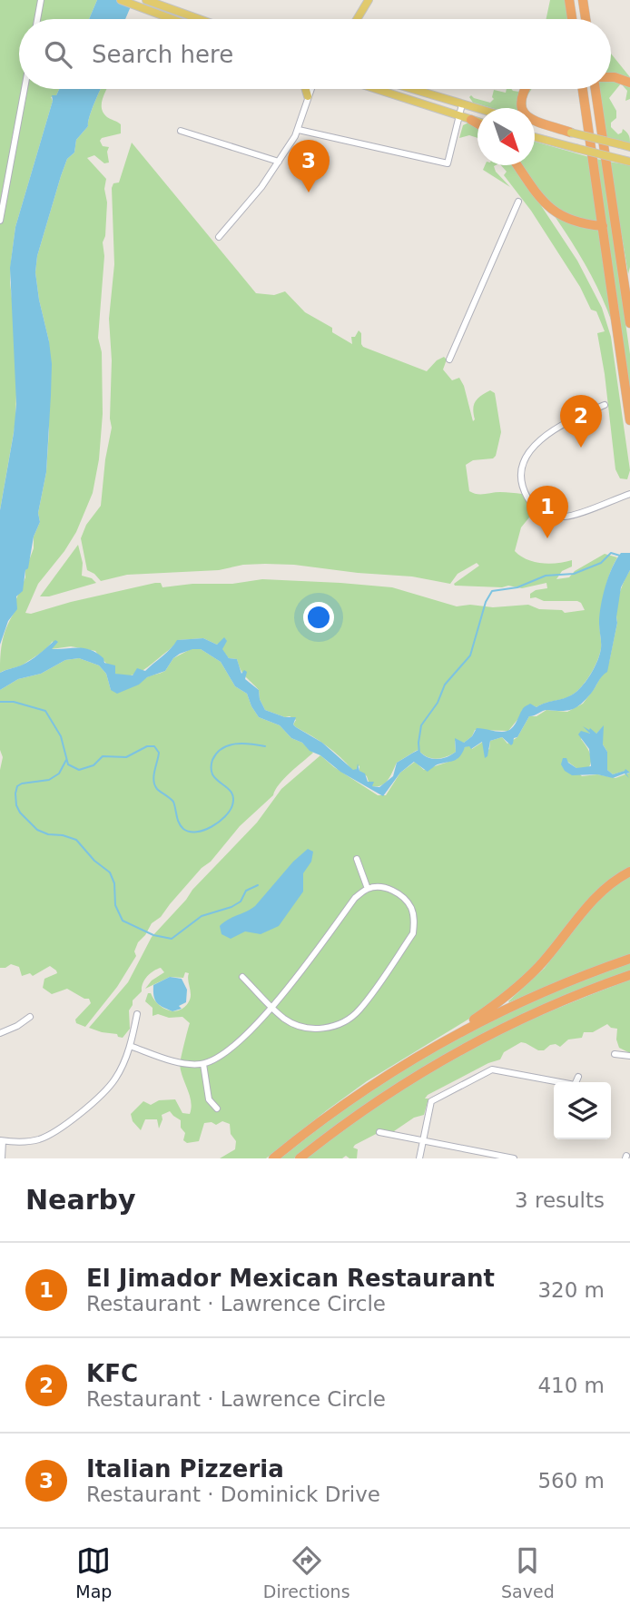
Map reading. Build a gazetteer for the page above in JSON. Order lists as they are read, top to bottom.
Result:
{
  "north": "bottom right",
  "page": {
    "search": "Search here",
    "pins": ["3", "2", "1"],
    "heading": ["Nearby", "3 results"],
    "list": [
      {
        "mark": "1",
        "name": "El Jimador Mexican Restaurant",
        "note": "Restaurant · Lawrence Circle",
        "value": "320 m"
      },
      {
        "mark": "2",
        "name": "KFC",
        "note": "Restaurant · Lawrence Circle",
        "value": "410 m"
      },
      {
        "mark": "3",
        "name": "Italian Pizzeria",
        "note": "Restaurant · Dominick Drive",
        "value": "560 m"
      }
    ],
    "nav": ["Map", "Directions", "Saved"]
  }
}
